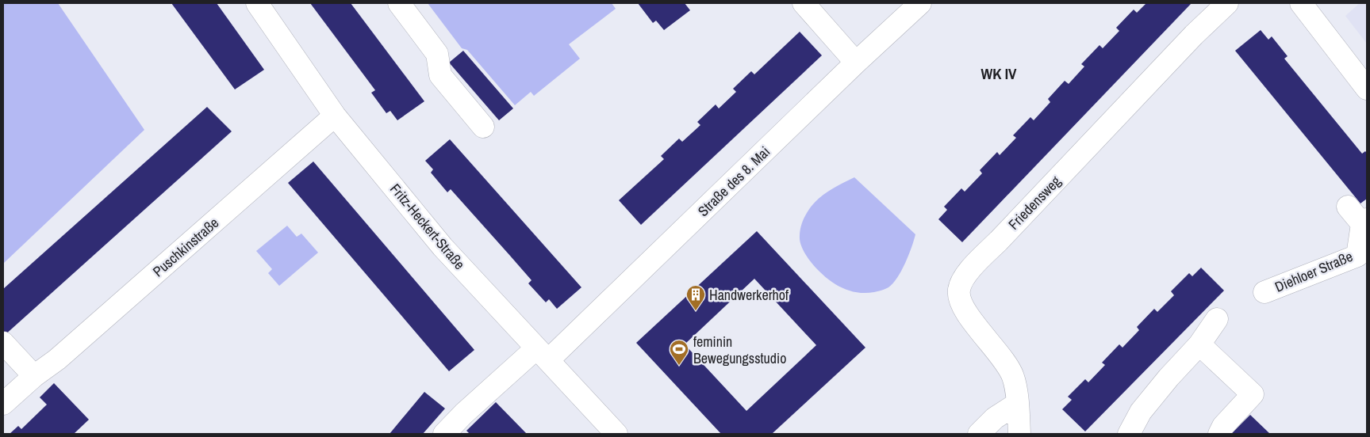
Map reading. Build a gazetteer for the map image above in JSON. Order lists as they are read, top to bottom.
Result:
{
  "streets": {
    "street": [
      "Straße des 8. Mai",
      "Friedensweg",
      "Fritz-Heckert-Straße",
      "Puschkinstraße",
      "Diehloer Straße"
    ]
  },
  "crossings": [
    ["Straße des 8. Mai", "Fritz-Heckert-Straße"],
    ["Fritz-Heckert-Straße", "Puschkinstraße"]
  ],
  "districts": ["WK IV"],
  "places": {
    "building": ["Handwerkerhof"],
    "sports": ["feminin Bewegungsstudio"]
  }
}
